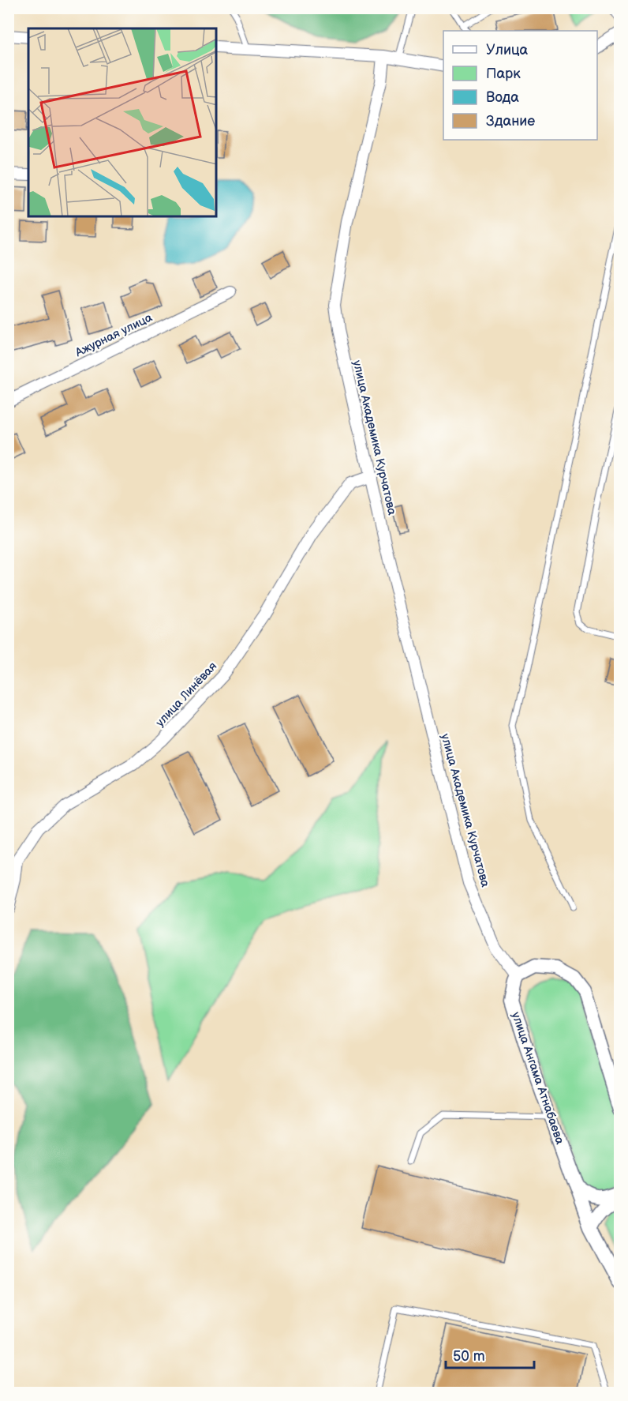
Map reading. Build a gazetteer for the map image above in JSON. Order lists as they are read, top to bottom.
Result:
{
  "streets": {
    "street": [
      "Ажурная улица",
      "улица Академика Курчатова",
      "улица Линёвая",
      "улица Ангама Атнабаева"
    ]
  },
  "crossings": [
    ["улица Академика Курчатова", "улица Линёвая"],
    ["улица Академика Курчатова", "улица Ангама Атнабаева"]
  ],
  "legend": [
    "Улица",
    "Парк",
    "Вода",
    "Здание"
  ],
  "scale_bar": "50 m"
}
